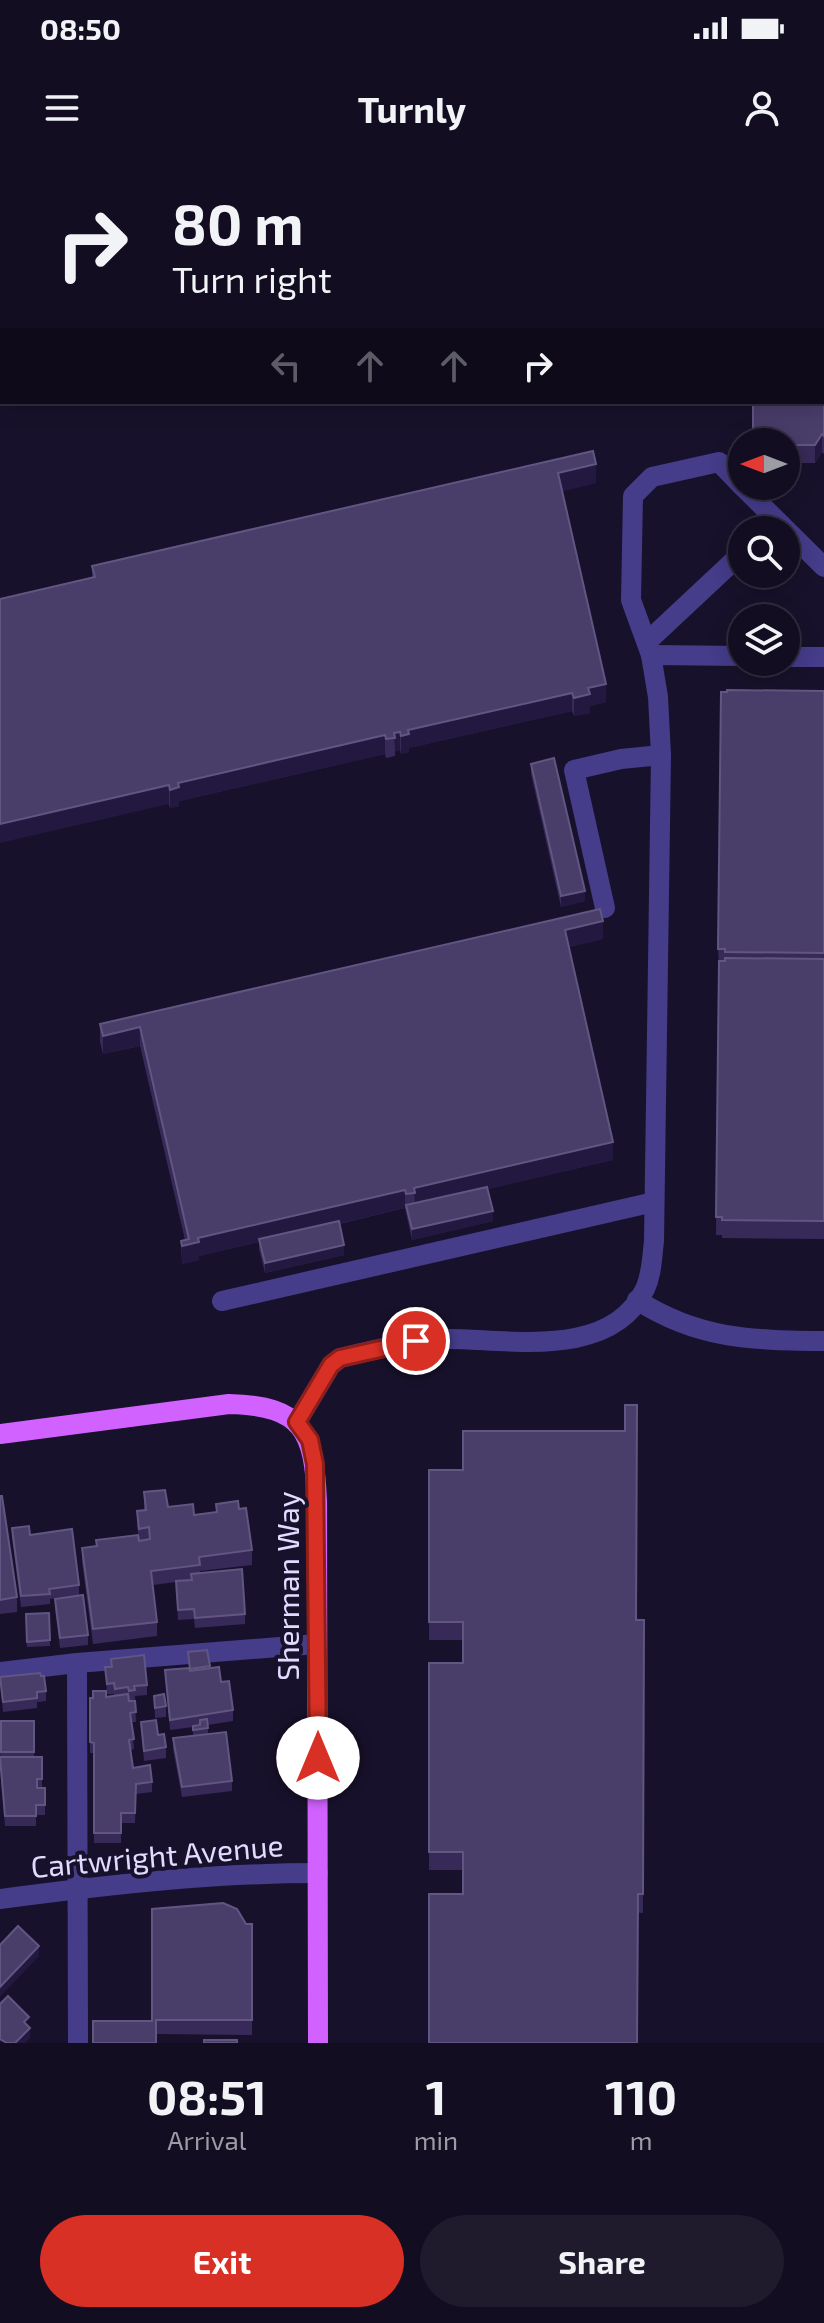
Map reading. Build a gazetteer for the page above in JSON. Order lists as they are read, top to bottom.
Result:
{
  "streets": {
    "main road": ["Sherman Way"],
    "street": ["Cartwright Avenue"]
  },
  "crossings": [
    ["Sherman Way", "Cartwright Avenue"]
  ],
  "north": "left",
  "page": {
    "status": "08:50",
    "header": "Turnly",
    "turn": ["80 m", "Turn right"],
    "eta": [
      "08:51",
      "Arrival",
      "1",
      "min",
      "110",
      "m"
    ],
    "buttons": ["Exit", "Share"]
  }
}
